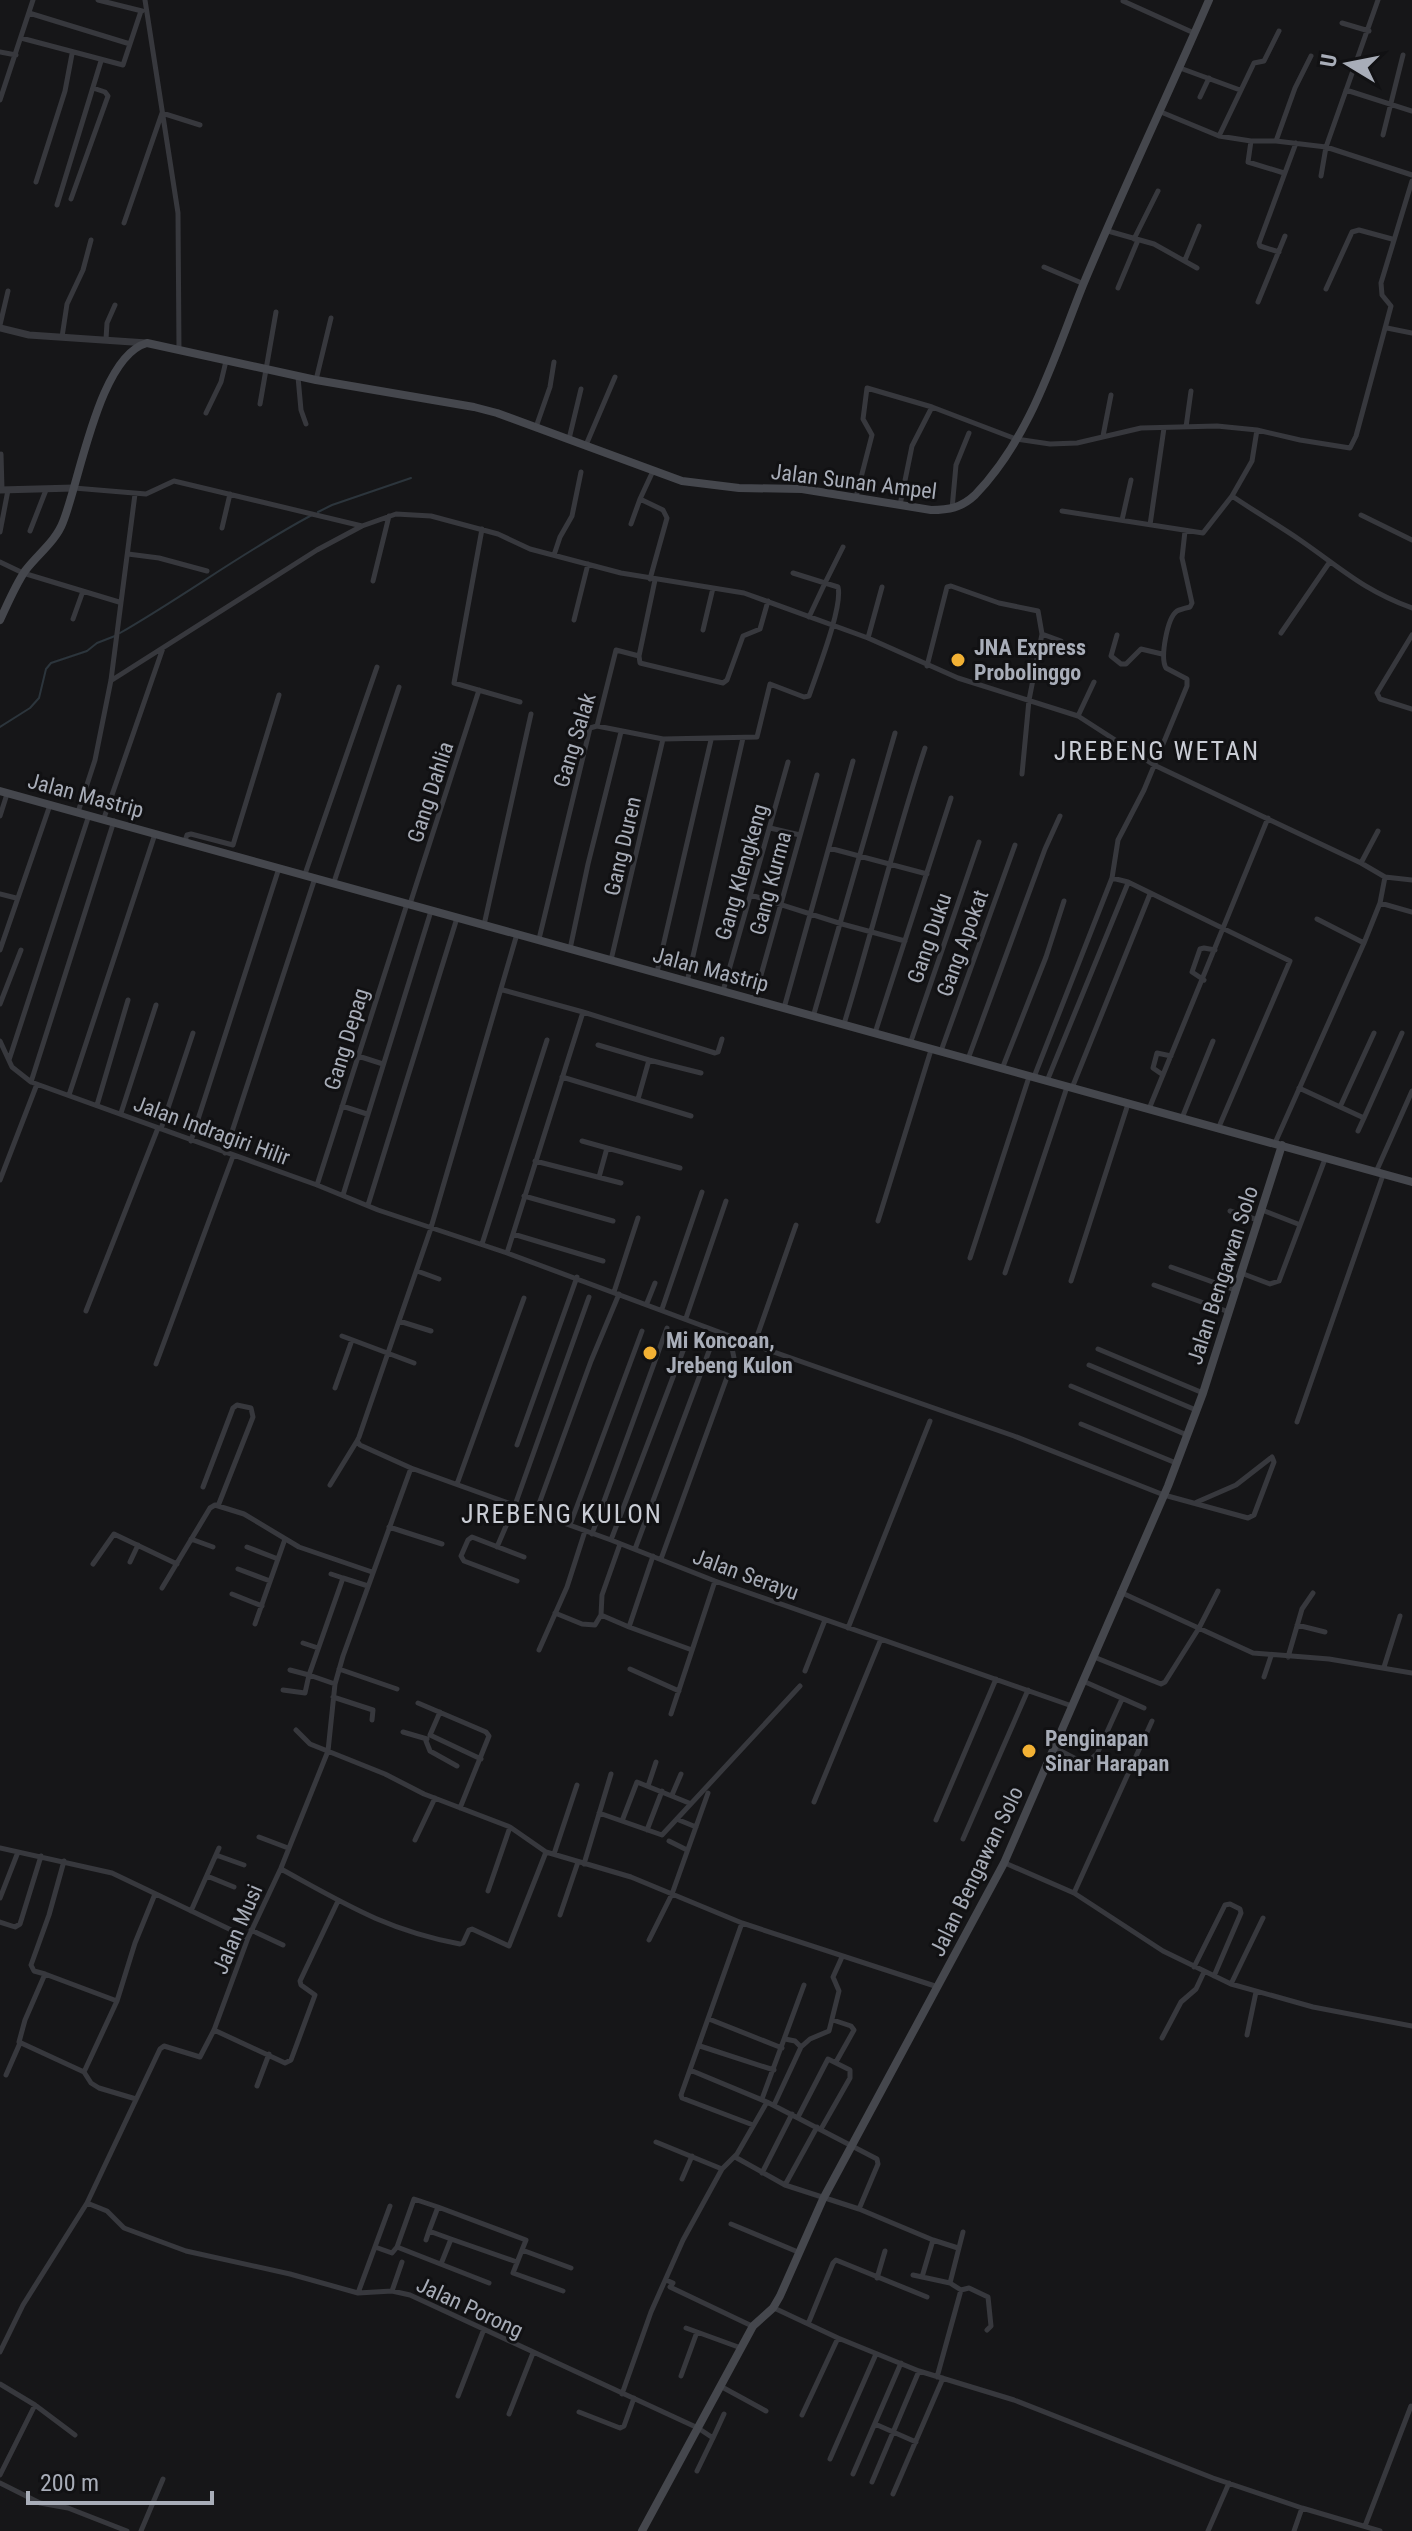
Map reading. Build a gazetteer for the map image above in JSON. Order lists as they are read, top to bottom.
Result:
{
  "streets": {
    "main road": ["Jalan Sunan Ampel", "Jalan Mastrip", "Jalan Bengawan Solo"],
    "street": [
      "Gang Salak",
      "Gang Dahlia",
      "Gang Duren",
      "Gang Klengkeng",
      "Gang Kurma",
      "Gang Duku",
      "Gang Apokat",
      "Gang Depag",
      "Jalan Indragiri Hilir",
      "Jalan Serayu",
      "Jalan Musi",
      "Jalan Porong"
    ]
  },
  "crossings": [
    ["Gang Salak", "Jalan Mastrip"],
    ["Gang Dahlia", "Jalan Mastrip"],
    ["Gang Dahlia", "Gang Depag"],
    ["Jalan Mastrip", "Gang Duren"],
    ["Jalan Mastrip", "Gang Klengkeng"],
    ["Jalan Mastrip", "Gang Kurma"],
    ["Jalan Mastrip", "Gang Duku"],
    ["Jalan Mastrip", "Gang Apokat"],
    ["Jalan Mastrip", "Gang Depag"],
    ["Jalan Mastrip", "Jalan Bengawan Solo"],
    ["Gang Depag", "Jalan Indragiri Hilir"],
    ["Jalan Indragiri Hilir", "Jalan Bengawan Solo"],
    ["Jalan Bengawan Solo", "Jalan Serayu"],
    ["Jalan Bengawan Solo", "Jalan Porong"],
    ["Jalan Serayu", "Jalan Musi"],
    ["Jalan Musi", "Jalan Porong"]
  ],
  "districts": ["JREBENG WETAN", "JREBENG KULON"],
  "places": ["JNA Express Probolinggo", "Mi Koncoan, Jrebeng Kulon", "Penginapan Sinar Harapan"],
  "scale_bar": "200 m",
  "north": "left"
}
